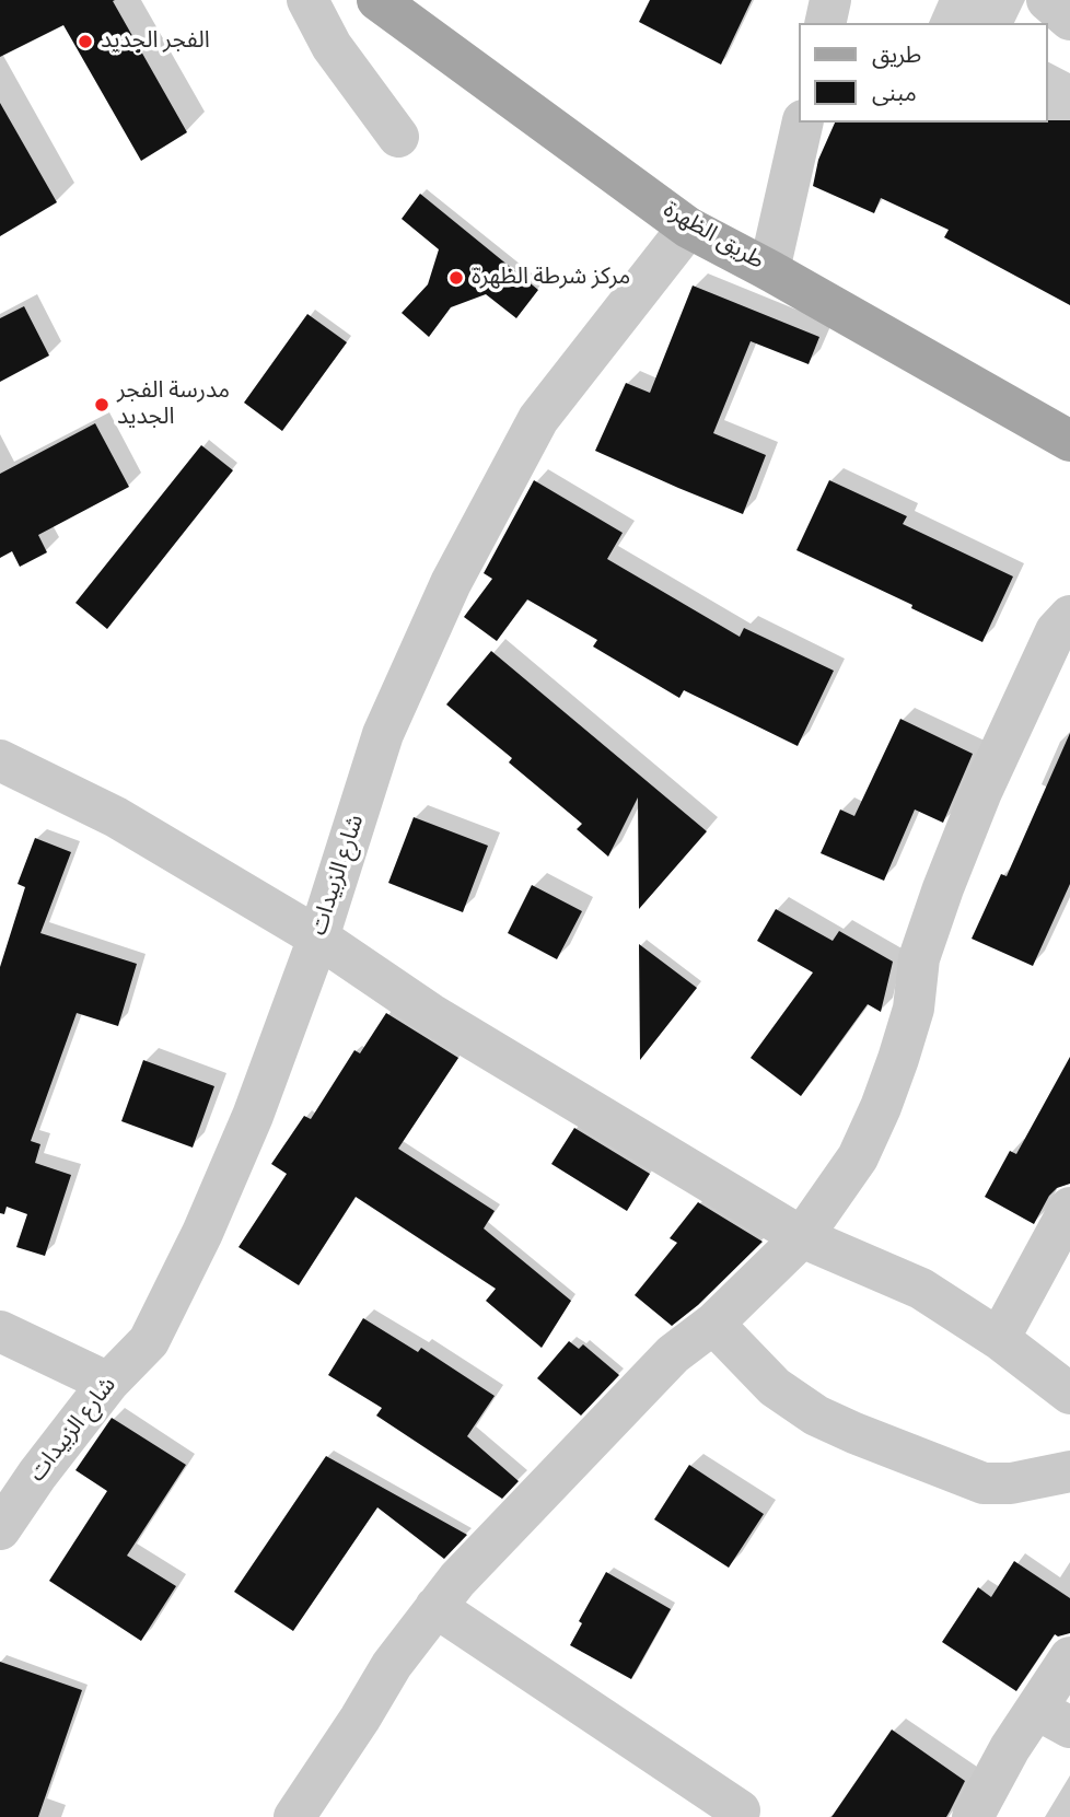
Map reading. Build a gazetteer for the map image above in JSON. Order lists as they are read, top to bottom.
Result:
{
  "streets": {
    "main road": ["طريق الظهرة"],
    "street": ["شارع الزبيدات"]
  },
  "crossings": [
    ["طريق الظهرة", "شارع الزبيدات"]
  ],
  "places": ["الفجر الجديد", "مركز شرطة الظهرة", "مدرسة الفجر الجديد"],
  "legend": ["طريق", "مبنى"]
}
